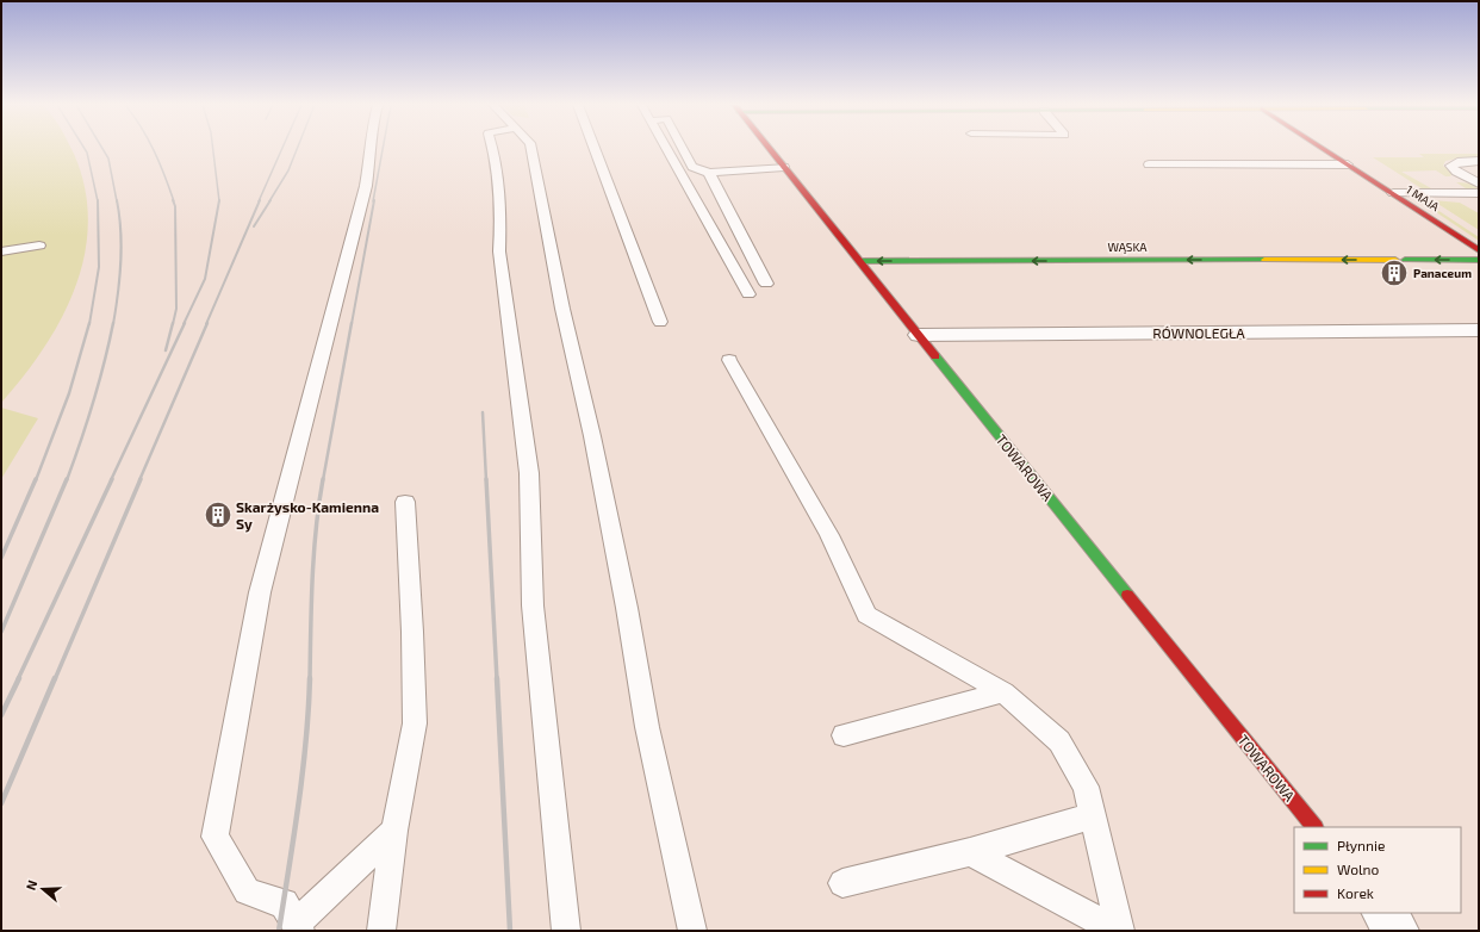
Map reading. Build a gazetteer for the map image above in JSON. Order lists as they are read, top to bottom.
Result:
{
  "streets": {
    "street": [
      "1 MAJA",
      "WĄSKA",
      "RÓWNOLEGŁA",
      "TOWAROWA"
    ]
  },
  "crossings": [
    ["WĄSKA", "TOWAROWA"],
    ["RÓWNOLEGŁA", "TOWAROWA"]
  ],
  "one_way": ["WĄSKA"],
  "places": {
    "building": ["Panaceum", "Skarżysko-Kamienna Sy"]
  },
  "legend": ["Płynnie", "Wolno", "Korek"],
  "north": "left"
}
